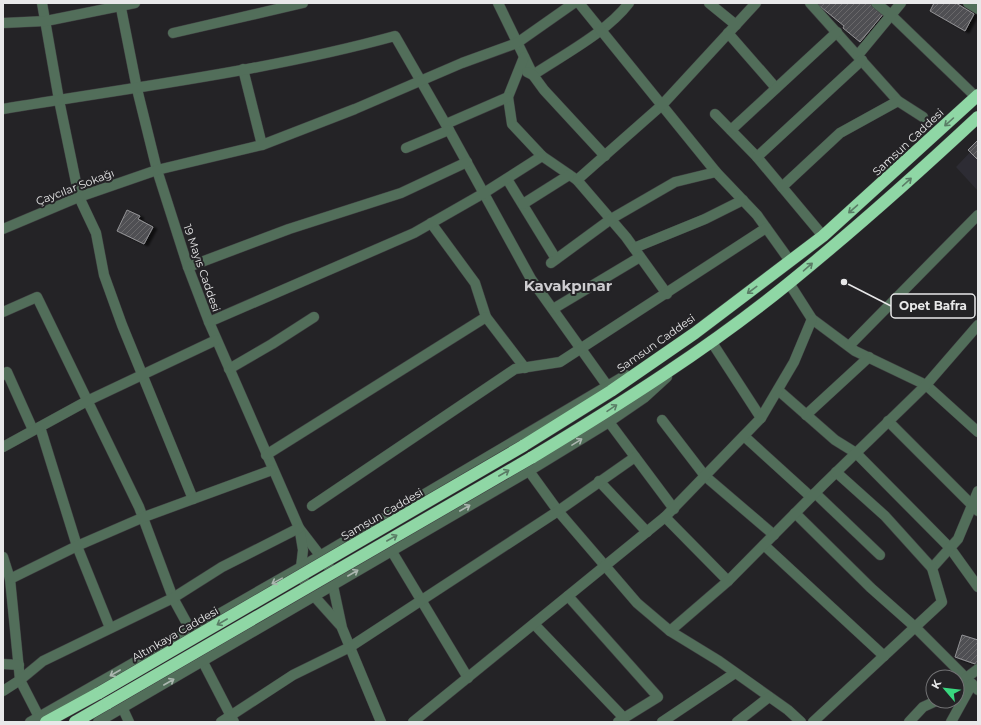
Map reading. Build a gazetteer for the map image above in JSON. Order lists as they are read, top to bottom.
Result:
{
  "streets": {
    "highway": ["Samsun Caddesi", "Altınkaya Caddesi"],
    "street": ["Çaycılar Sokağı", "19 Mayıs Caddesi"]
  },
  "crossings": [
    ["Samsun Caddesi", "Altınkaya Caddesi"],
    ["Çaycılar Sokağı", "19 Mayıs Caddesi"]
  ],
  "districts": ["Kavakpınar"],
  "places": ["Opet Bafra"],
  "north": "top left"
}
